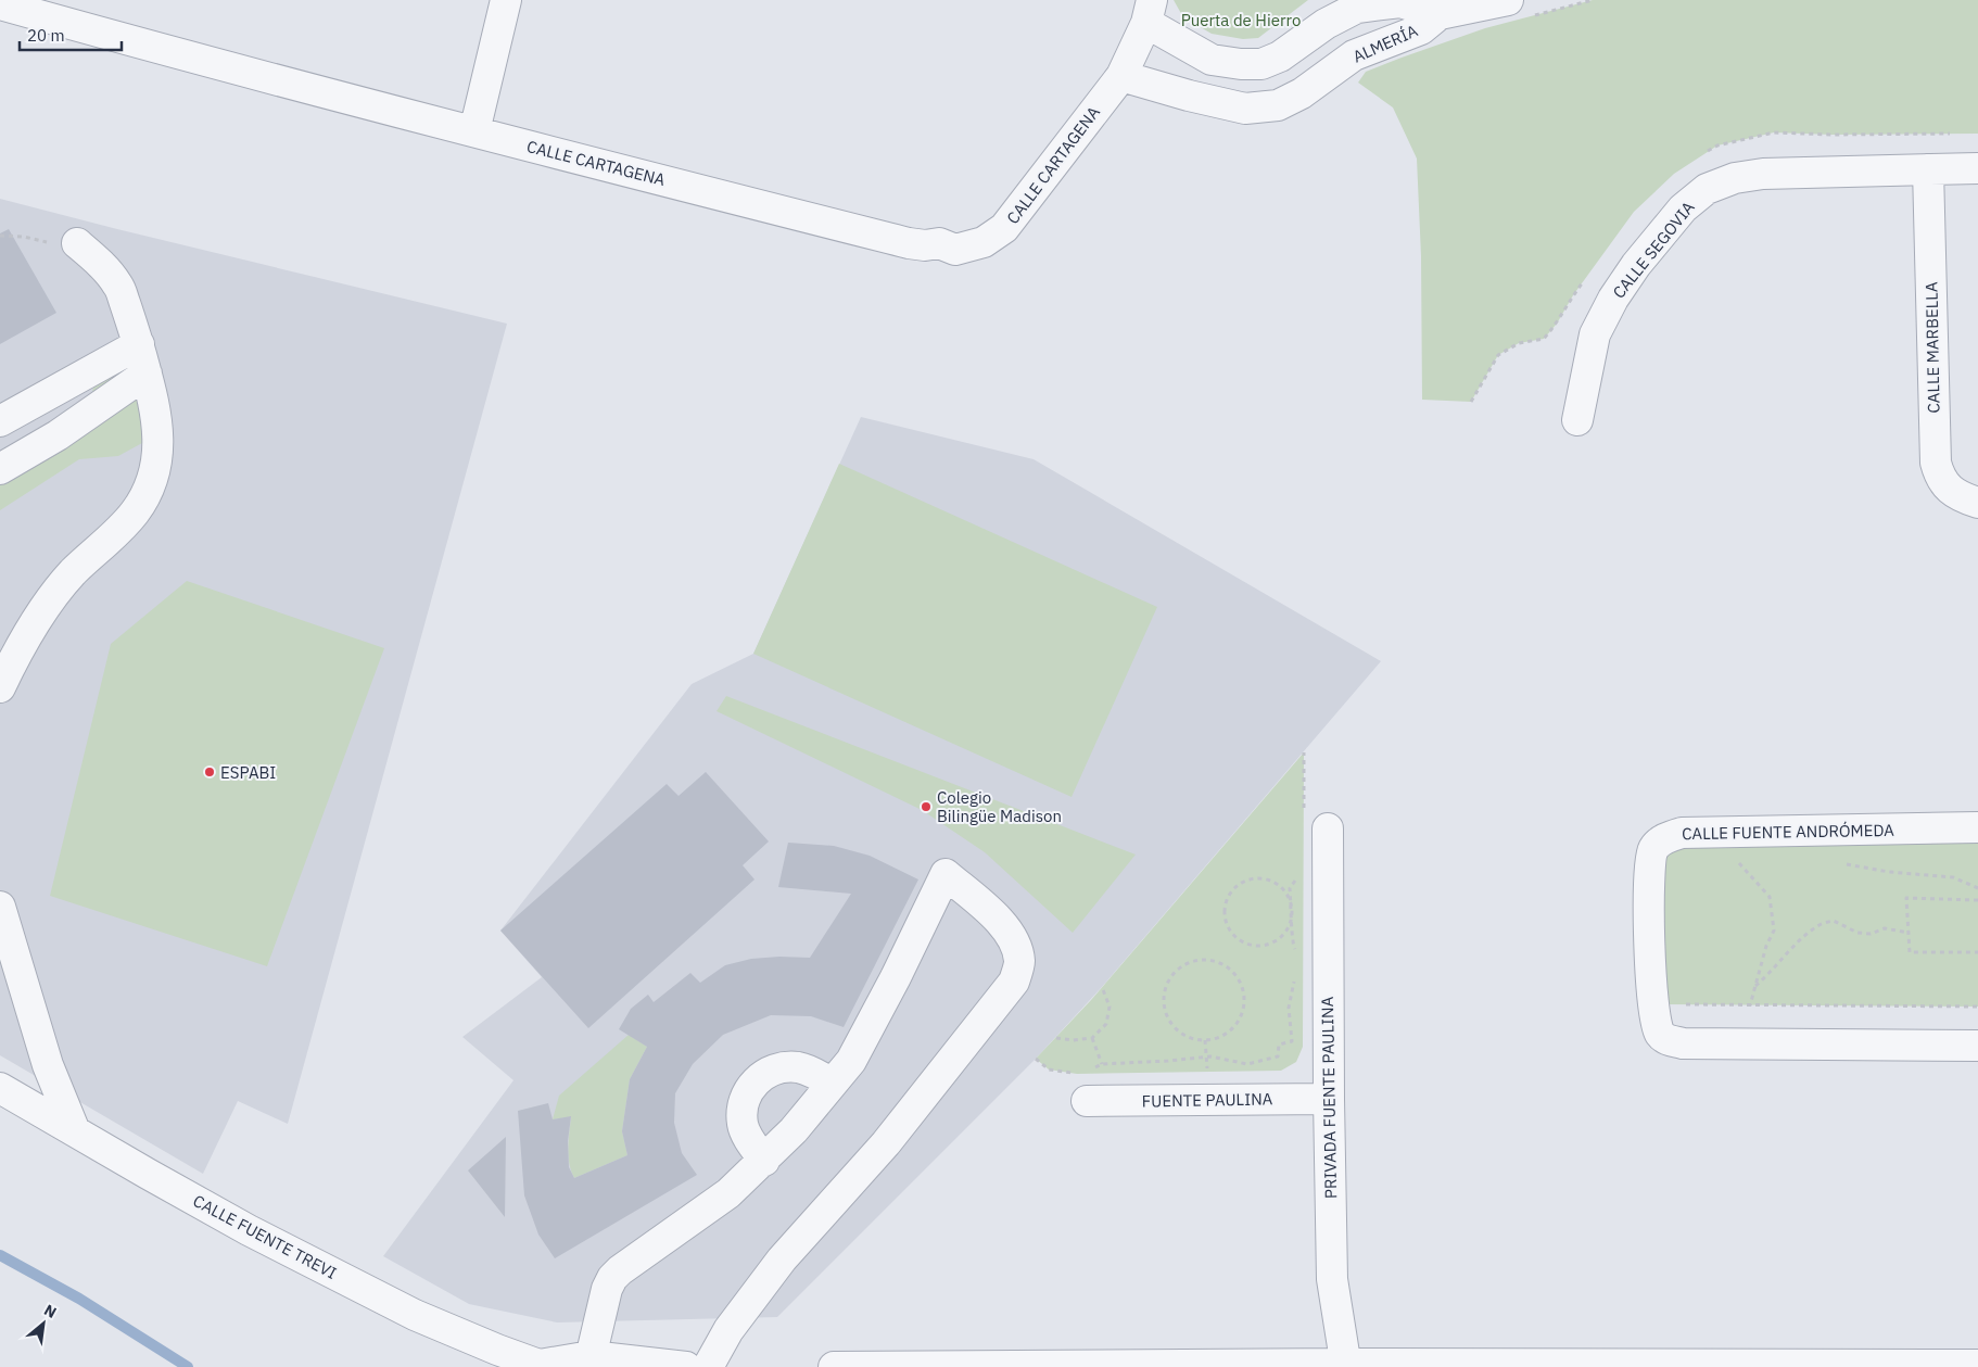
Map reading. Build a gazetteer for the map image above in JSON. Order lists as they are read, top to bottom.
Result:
{
  "streets": {
    "street": [
      "ALMERÍA",
      "CALLE CARTAGENA",
      "CALLE SEGOVIA",
      "CALLE MARBELLA",
      "CALLE FUENTE ANDRÓMEDA",
      "PRIVADA FUENTE PAULINA",
      "FUENTE PAULINA",
      "CALLE FUENTE TREVI"
    ]
  },
  "crossings": [
    ["ALMERÍA", "CALLE CARTAGENA"],
    ["CALLE SEGOVIA", "CALLE MARBELLA"],
    ["PRIVADA FUENTE PAULINA", "FUENTE PAULINA"]
  ],
  "parks": ["Puerta de Hierro"],
  "places": ["ESPABI", "Colegio Bilingüe Madison"],
  "scale_bar": "20 m",
  "north": "top right"
}
